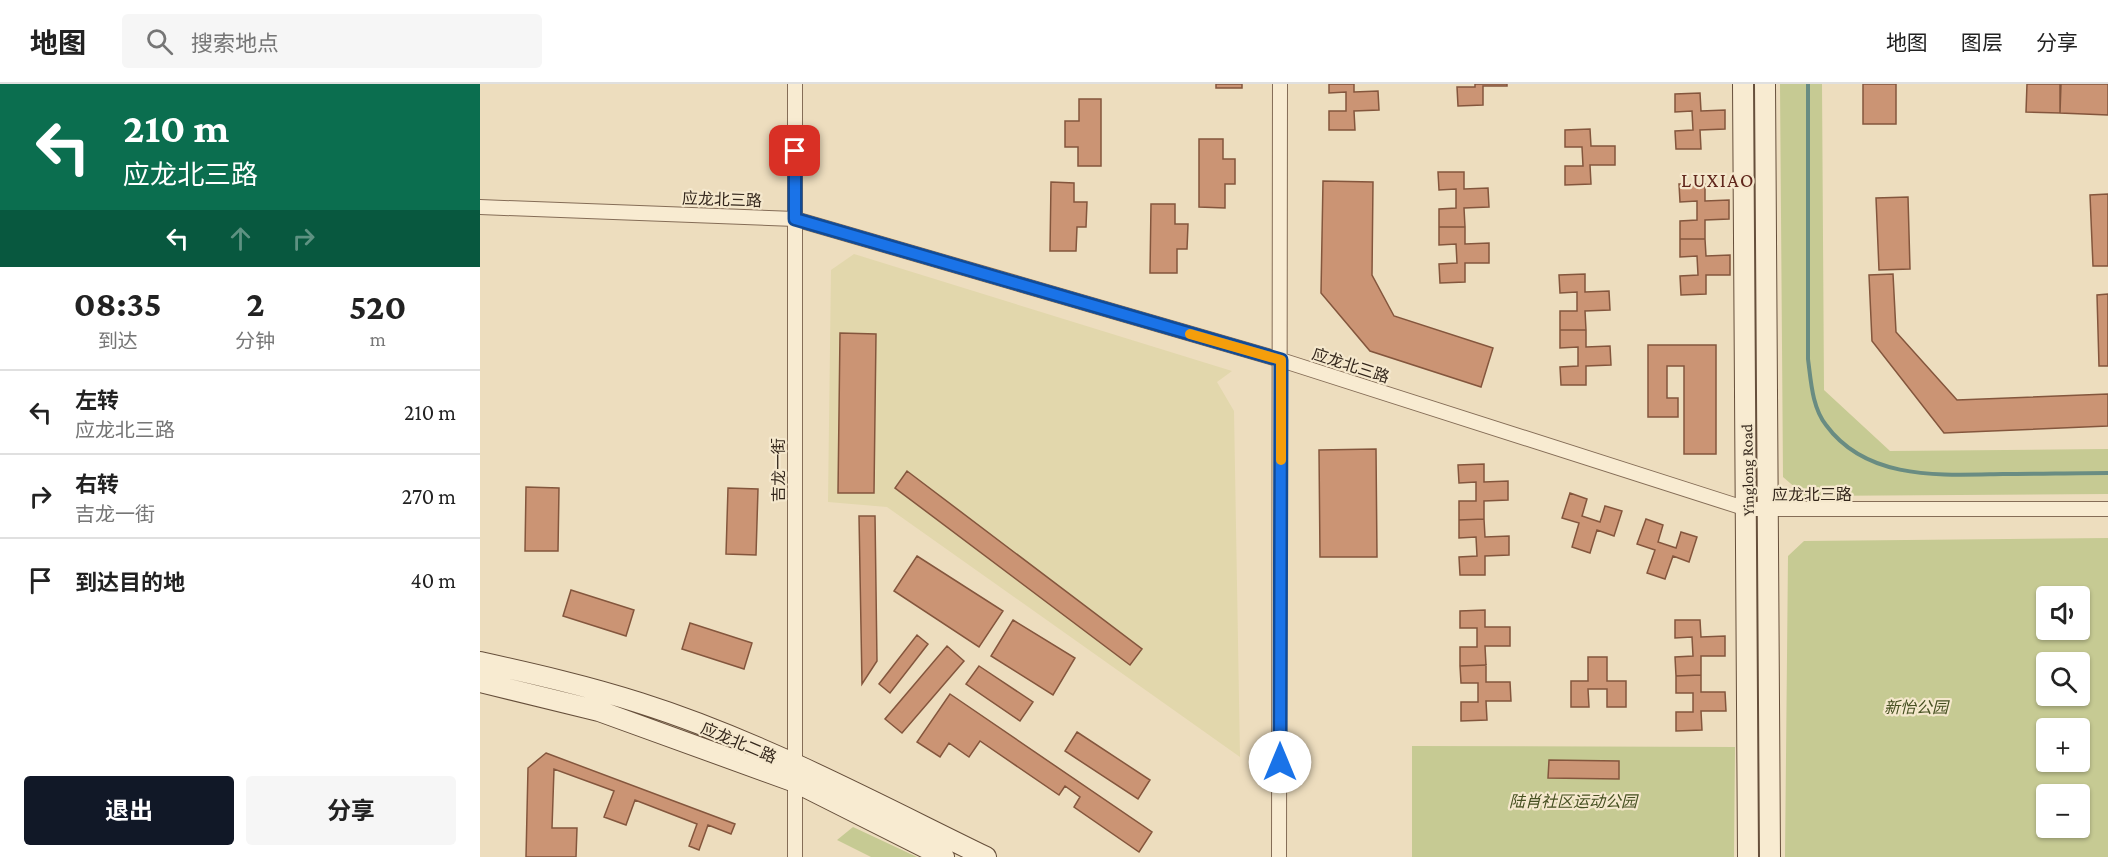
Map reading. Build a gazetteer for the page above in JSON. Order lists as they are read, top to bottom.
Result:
{
  "streets": {
    "street": [
      "应龙北三路",
      "吉龙一街",
      "Yinglong Road",
      "应龙北二路"
    ]
  },
  "crossings": [
    ["应龙北三路", "吉龙一街"],
    ["应龙北三路", "Yinglong Road"],
    ["吉龙一街", "应龙北二路"]
  ],
  "districts": ["LUXIAO"],
  "parks": ["新怡公园", "陆肖社区运动公园"],
  "page": {
    "header": "地图",
    "search": "搜索地点",
    "nav": ["地图", "图层", "分享"],
    "turn": ["210 m", "应龙北三路"],
    "eta": [
      "08:35",
      "到达",
      "2",
      "分钟",
      "520",
      "m"
    ],
    "list": [
      {
        "name": "左转",
        "note": "应龙北三路",
        "value": "210 m"
      },
      {
        "name": "右转",
        "note": "吉龙一街",
        "value": "270 m"
      },
      {
        "name": "到达目的地",
        "value": "40 m"
      }
    ],
    "map_buttons": ["+", "−"],
    "buttons": ["退出", "分享"]
  }
}
